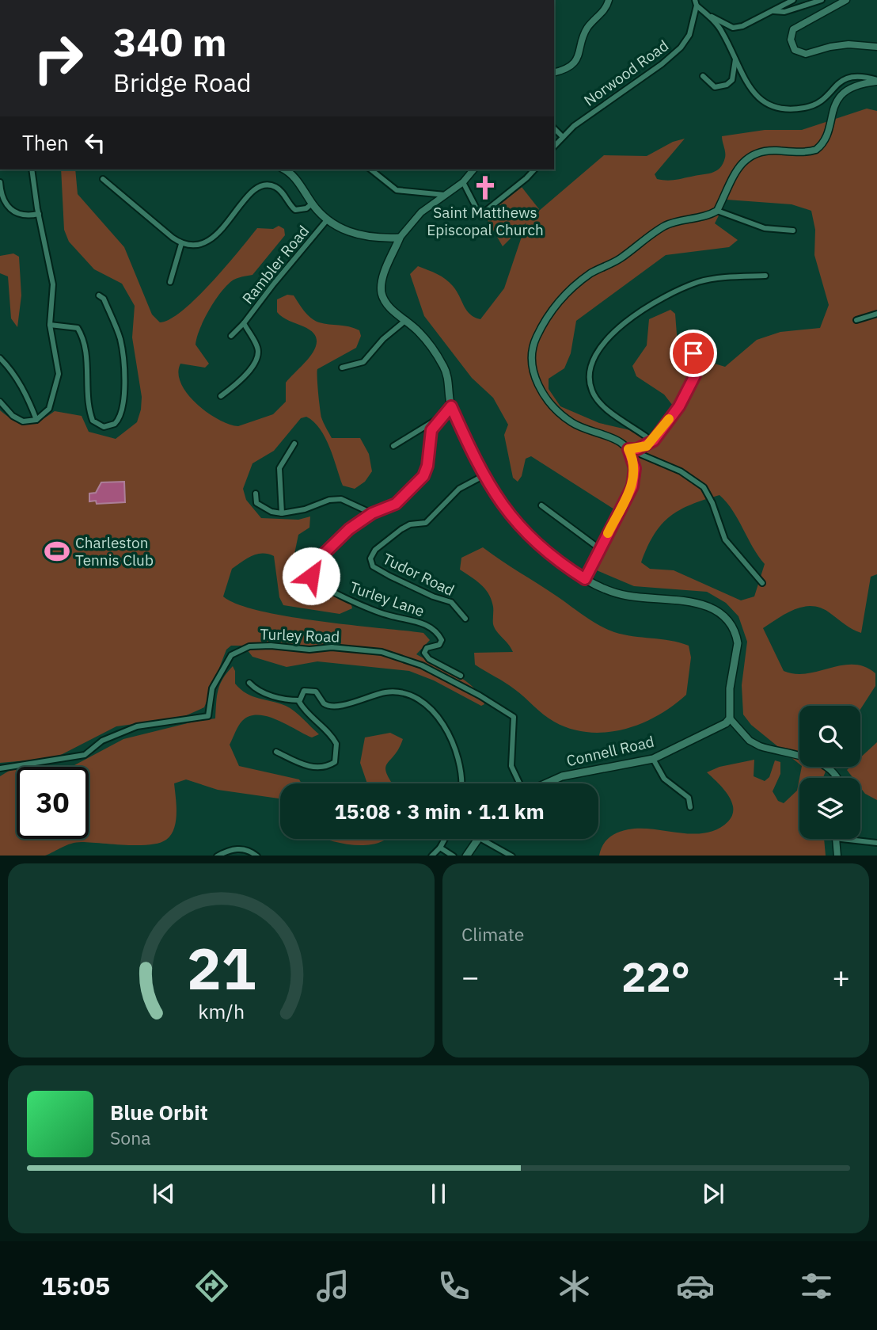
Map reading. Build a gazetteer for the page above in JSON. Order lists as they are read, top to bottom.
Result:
{
  "streets": {
    "main road": ["Connell Road"],
    "street": [
      "Norwood Road",
      "Rambler Road",
      "Tudor Road",
      "Turley Lane",
      "Turley Road"
    ]
  },
  "places": {
    "church": ["Saint Matthews Episcopal Church"],
    "sports": ["Charleston Tennis Club"]
  },
  "page": {
    "turn": ["340 m", "Bridge Road"],
    "then": "Then",
    "limit": "30",
    "trip": "15:08 · 3 min · 1.1 km",
    "tile": "Climate",
    "heat": ["−", "22°", "+"],
    "song": ["Blue Orbit", "Sona"],
    "tabs": "15:05",
    "gauge": ["21", "km/h"]
  }
}
